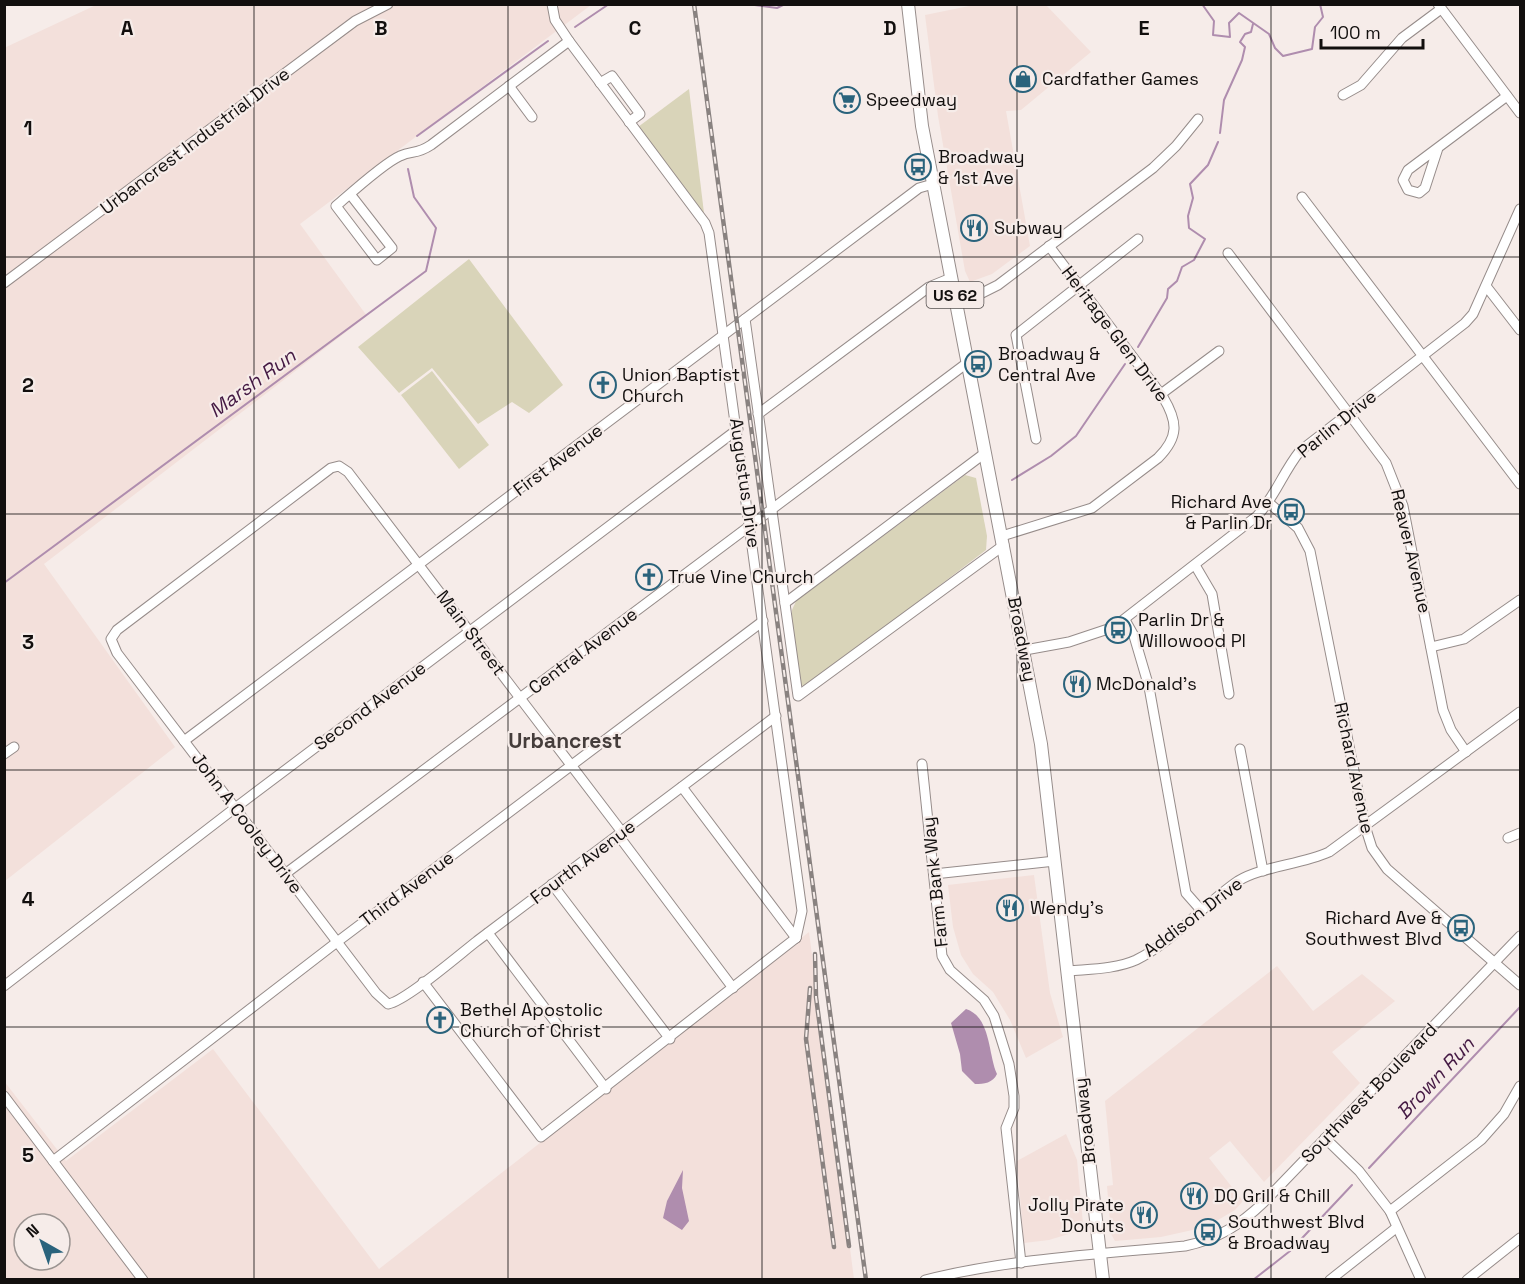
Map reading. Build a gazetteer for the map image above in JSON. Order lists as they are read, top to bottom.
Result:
{
  "streets": {
    "main road": ["US 62", "Broadway"],
    "street": [
      "Urbancrest Industrial Drive",
      "Heritage Glen Drive",
      "Parlin Drive",
      "First Avenue",
      "Augustus Drive",
      "Reaver Avenue",
      "Main Street",
      "Central Avenue",
      "Second Avenue",
      "Richard Avenue",
      "John A Cooley Drive",
      "Fourth Avenue",
      "Farm Bank Way",
      "Third Avenue",
      "Addison Drive",
      "Southwest Boulevard"
    ]
  },
  "crossings": [
    ["Heritage Glen Drive", "Broadway"],
    ["Parlin Drive", "Reaver Avenue"],
    ["Parlin Drive", "Broadway"],
    ["Parlin Drive", "Richard Avenue"],
    ["First Avenue", "Augustus Drive"],
    ["First Avenue", "Main Street"],
    ["First Avenue", "Broadway"],
    ["First Avenue", "John A Cooley Drive"],
    ["Augustus Drive", "Central Avenue"],
    ["Augustus Drive", "Second Avenue"],
    ["Augustus Drive", "Fourth Avenue"],
    ["Augustus Drive", "Third Avenue"],
    ["Reaver Avenue", "Addison Drive"],
    ["Main Street", "Central Avenue"],
    ["Main Street", "Second Avenue"],
    ["Main Street", "John A Cooley Drive"],
    ["Main Street", "Fourth Avenue"],
    ["Main Street", "Third Avenue"],
    ["Broadway", "Central Avenue"],
    ["Broadway", "Addison Drive"],
    ["Broadway", "Southwest Boulevard"],
    ["Central Avenue", "John A Cooley Drive"],
    ["Second Avenue", "John A Cooley Drive"],
    ["Richard Avenue", "Addison Drive"],
    ["Richard Avenue", "Southwest Boulevard"],
    ["John A Cooley Drive", "Fourth Avenue"],
    ["John A Cooley Drive", "Third Avenue"],
    ["Farm Bank Way", "Southwest Boulevard"]
  ],
  "districts": ["Urbancrest"],
  "water": ["Marsh Run", "Brown Run"],
  "places": {
    "shop": ["Cardfather Games"],
    "supermarket": ["Speedway"],
    "bus stop": [
      "Broadway & 1st Ave",
      "Broadway & Central Ave",
      "Richard Ave & Parlin Dr",
      "Parlin Dr & Willowood Pl",
      "Richard Ave & Southwest Blvd",
      "Southwest Blvd & Broadway"
    ],
    "restaurant": [
      "Subway",
      "McDonald's",
      "Wendy's",
      "DQ Grill & Chill",
      "Jolly Pirate Donuts"
    ],
    "church": ["Union Baptist Church", "True Vine Church", "Bethel Apostolic Church of Christ"]
  },
  "scale_bar": "100 m",
  "north": "top left",
  "grid": {
    "columns": [
      "A",
      "B",
      "C",
      "D",
      "E"
    ],
    "rows": [
      "1",
      "2",
      "3",
      "4",
      "5"
    ]
  }
}
